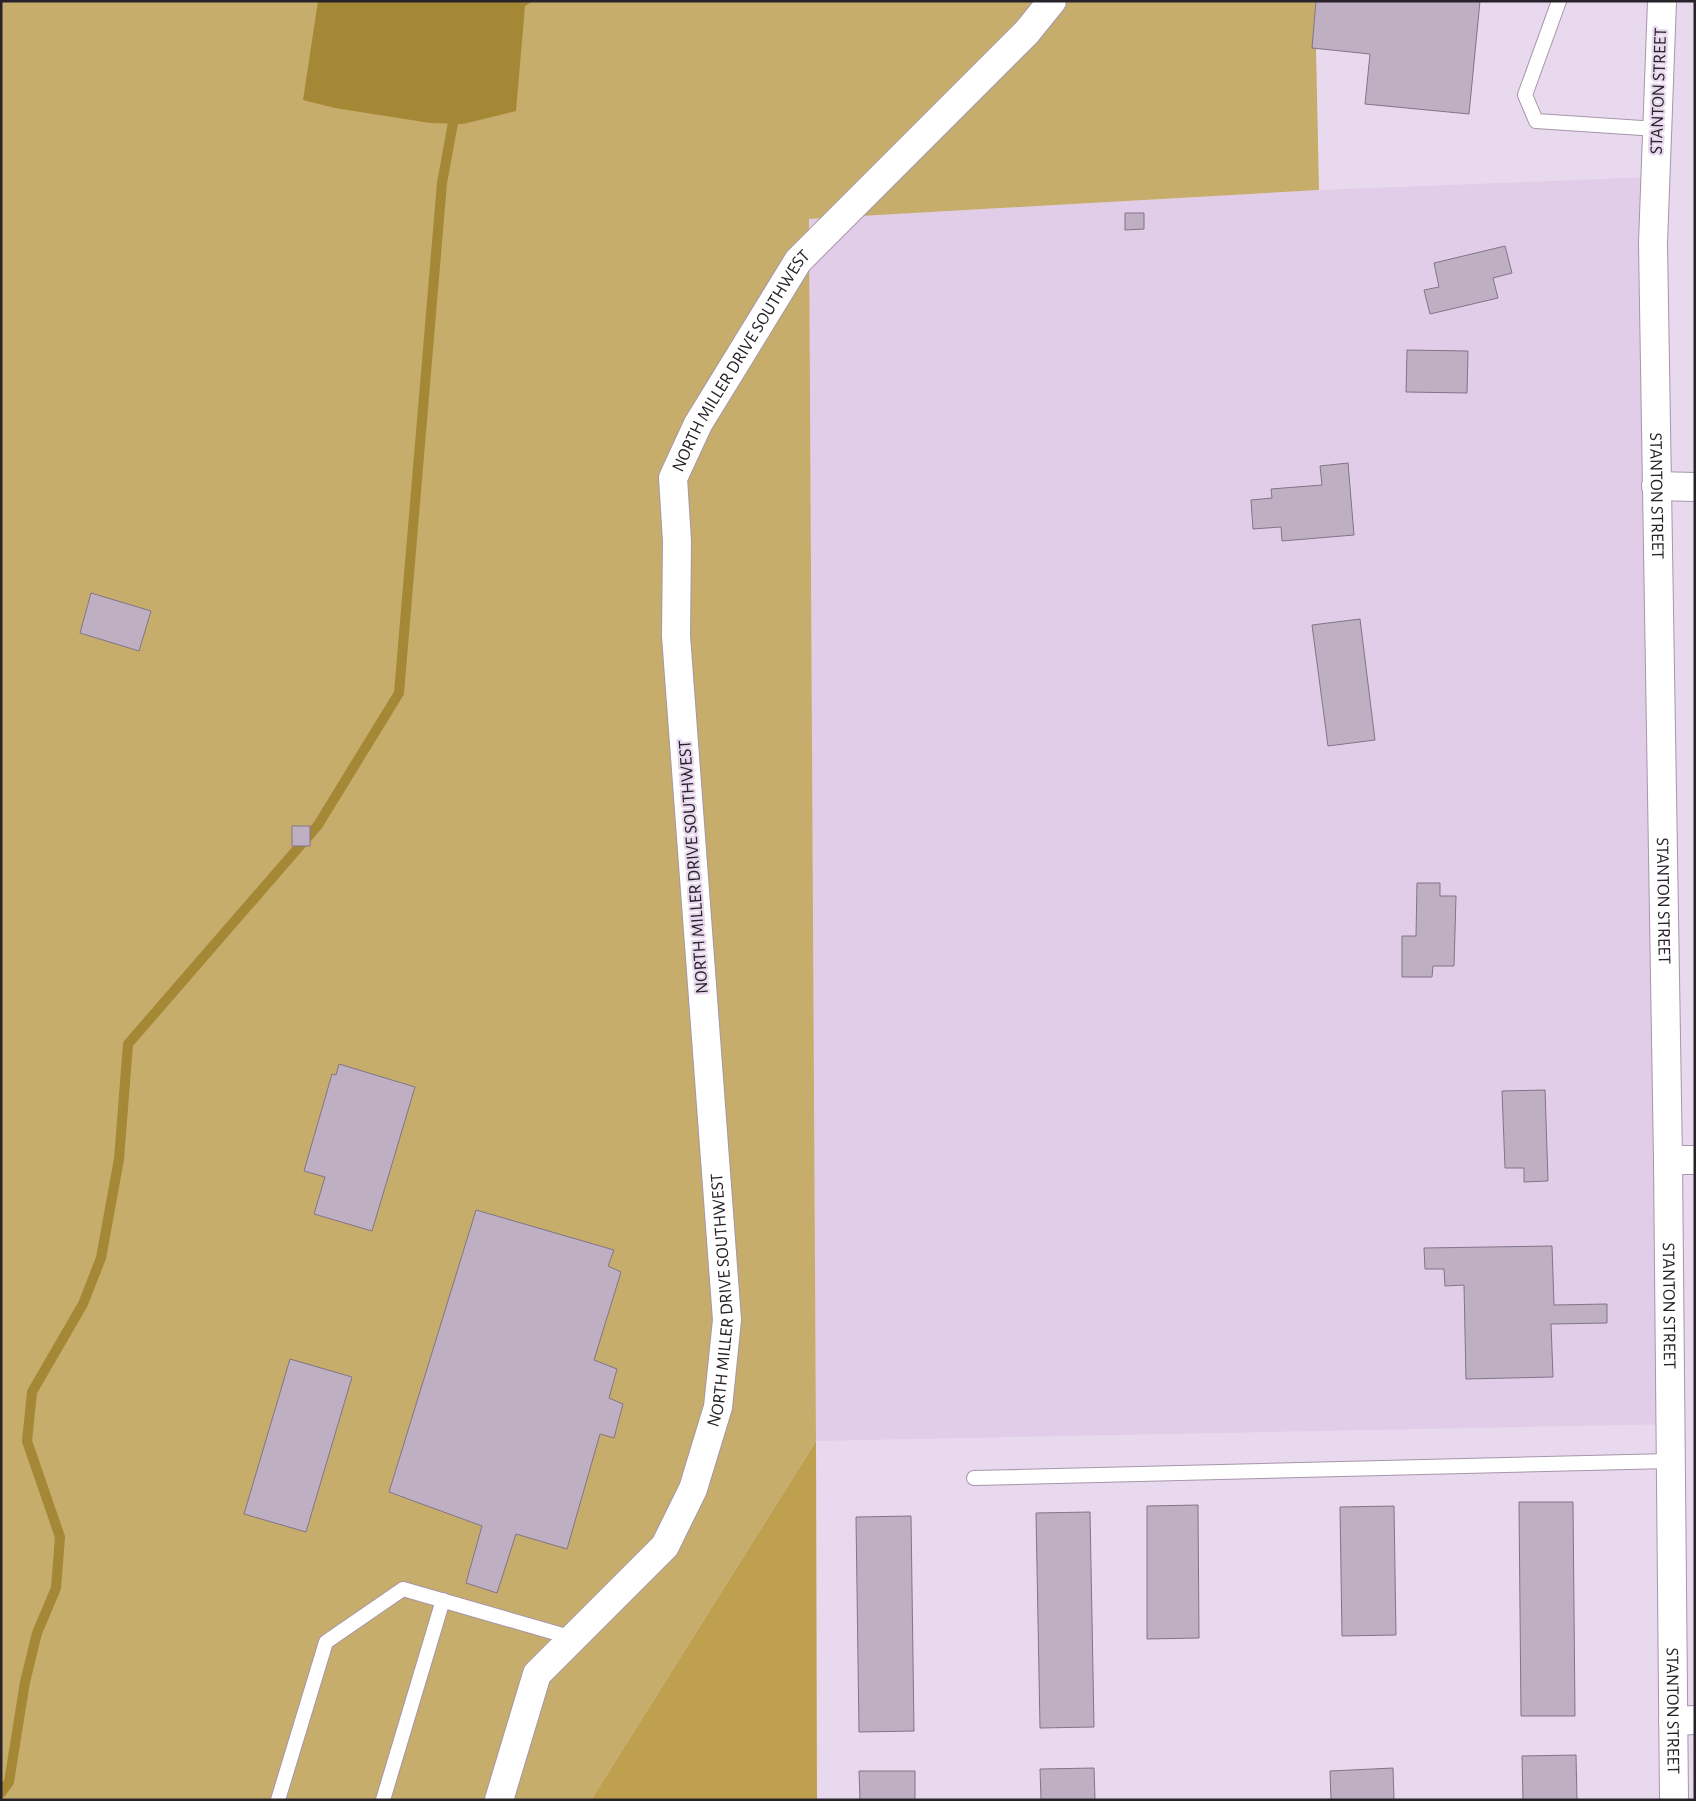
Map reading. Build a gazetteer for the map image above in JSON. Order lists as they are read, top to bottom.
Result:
{
  "streets": {
    "street": ["STANTON STREET", "NORTH MILLER DRIVE SOUTHWEST"]
  }
}
